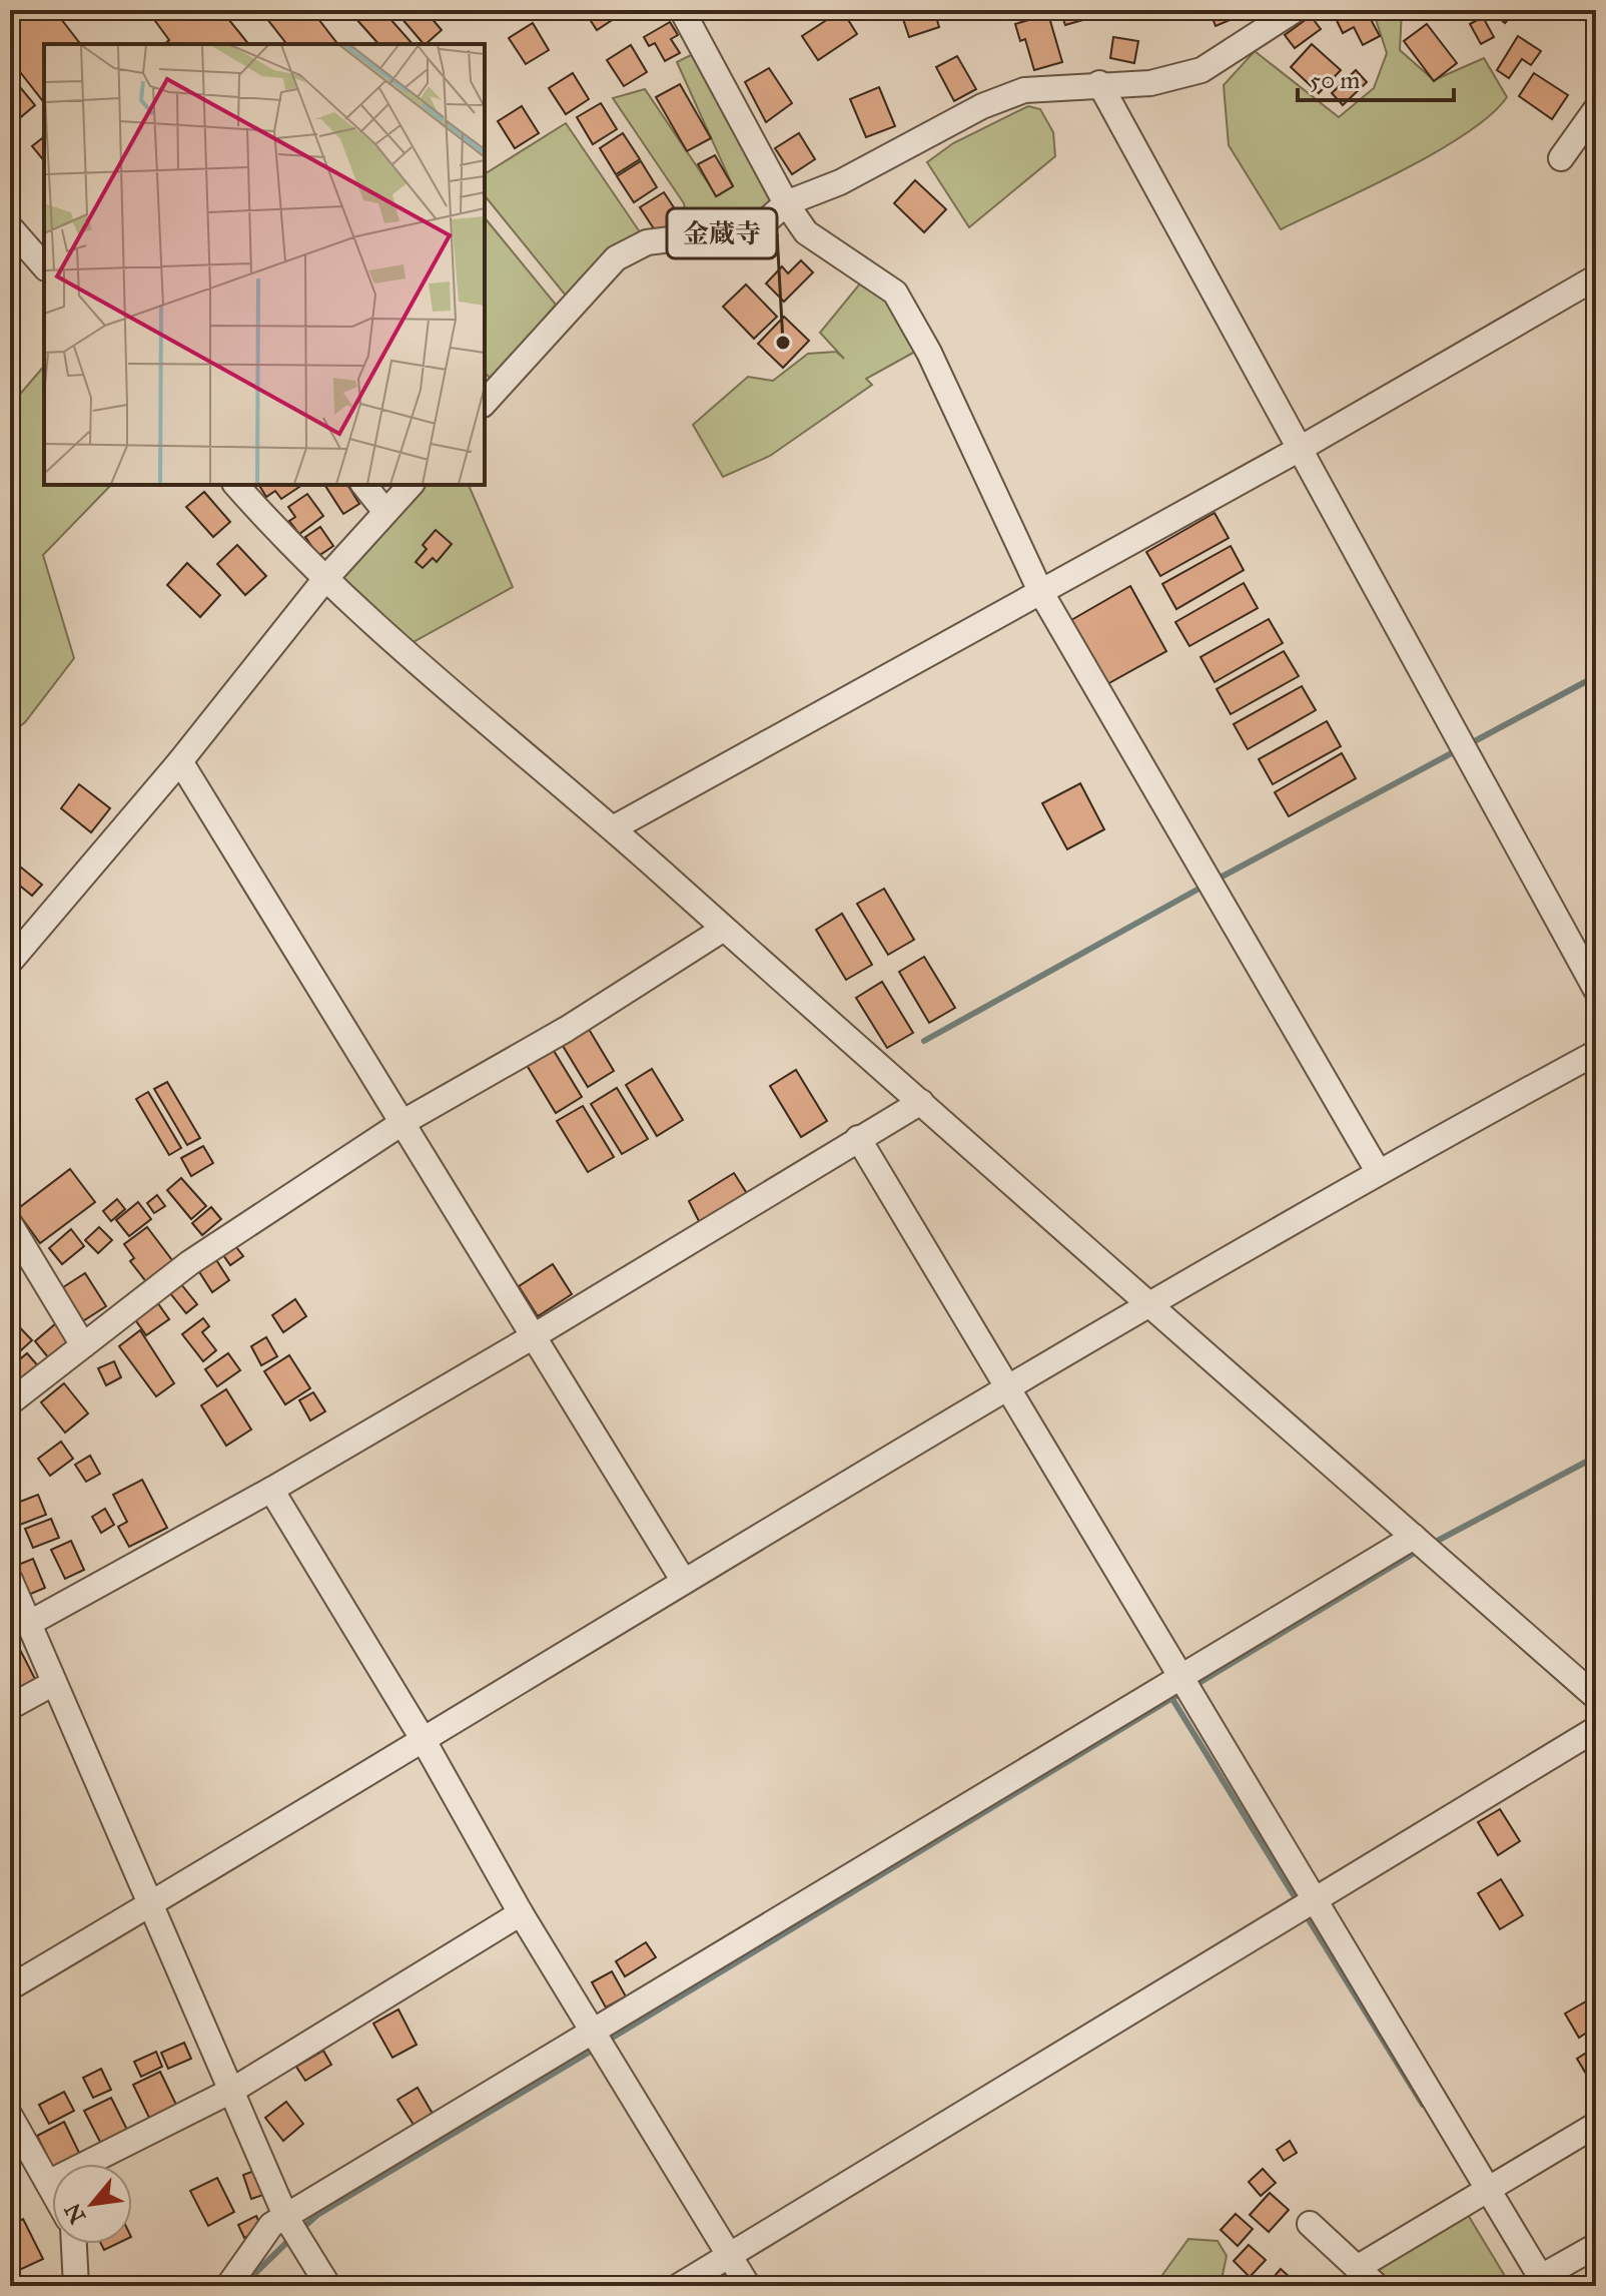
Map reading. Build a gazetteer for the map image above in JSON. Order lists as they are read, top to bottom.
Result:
{
  "places": ["金蔵寺"],
  "scale_bar": "50 m",
  "north": "bottom left"
}
